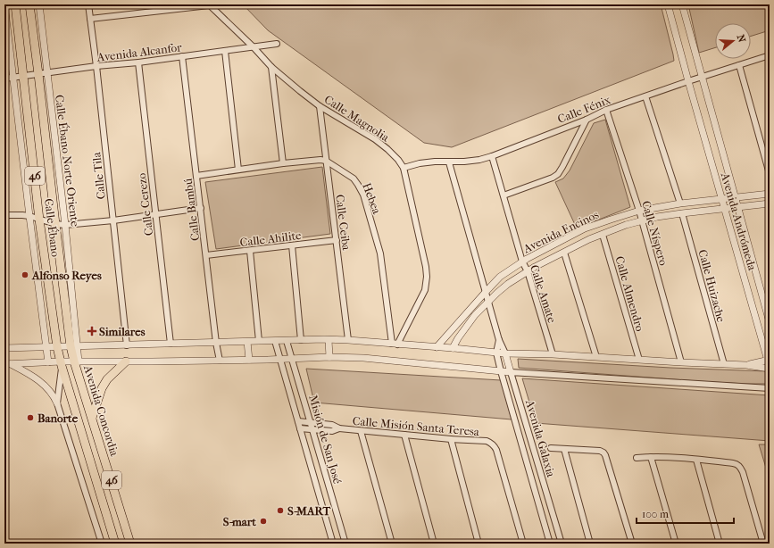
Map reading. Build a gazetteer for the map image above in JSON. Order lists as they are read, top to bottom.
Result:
{
  "streets": {
    "main road": ["46", "Calle Ébano", "Avenida Concordia"],
    "street": [
      "Avenida Alcanfor",
      "Calle Fénix",
      "Calle Magnolia",
      "Calle Ébano Norte Oriente",
      "Calle Tila",
      "Hebea",
      "Calle Cerezo",
      "Calle Bambú",
      "Avenida Andrómeda",
      "Calle Ceiba",
      "Avenida Encinos",
      "Calle Níspero",
      "Calle Ahilite",
      "Calle Huizache",
      "Calle Amate",
      "Calle Almendro",
      "Calle Misión Santa Teresa",
      "Avenida Galaxia",
      "Misión de San José"
    ]
  },
  "crossings": [
    ["Avenida Alcanfor", "Calle Magnolia"],
    ["Avenida Alcanfor", "Calle Ébano Norte Oriente"],
    ["Avenida Alcanfor", "Calle Tila"],
    ["Avenida Alcanfor", "Calle Cerezo"],
    ["Avenida Alcanfor", "Calle Bambú"],
    ["Avenida Alcanfor", "Calle Ébano"],
    ["Calle Fénix", "Calle Magnolia"],
    ["Calle Fénix", "Avenida Andrómeda"],
    ["Calle Fénix", "Calle Níspero"],
    ["Calle Fénix", "Calle Amate"],
    ["Calle Fénix", "Avenida Galaxia"],
    ["Calle Magnolia", "Hebea"],
    ["Calle Magnolia", "Calle Ceiba"],
    ["Calle Ébano Norte Oriente", "Calle Ébano"],
    ["Calle Ébano Norte Oriente", "Avenida Concordia"],
    ["46", "Calle Ébano"],
    ["Hebea", "Calle Ceiba"],
    ["Calle Bambú", "Calle Ahilite"],
    ["Avenida Andrómeda", "Avenida Encinos"],
    ["Calle Ceiba", "Calle Ahilite"],
    ["Calle Ébano", "Avenida Concordia"],
    ["Avenida Encinos", "Calle Níspero"],
    ["Avenida Encinos", "Calle Huizache"],
    ["Avenida Encinos", "Calle Amate"],
    ["Avenida Encinos", "Calle Almendro"],
    ["Avenida Encinos", "Avenida Galaxia"],
    ["Calle Misión Santa Teresa", "Misión de San José"]
  ],
  "places": {
    "other": [
      "Alfonso Reyes",
      "Banorte",
      "S-MART",
      "S-mart"
    ],
    "health": ["Similares"]
  },
  "scale_bar": "100 m",
  "north": "right"
}
